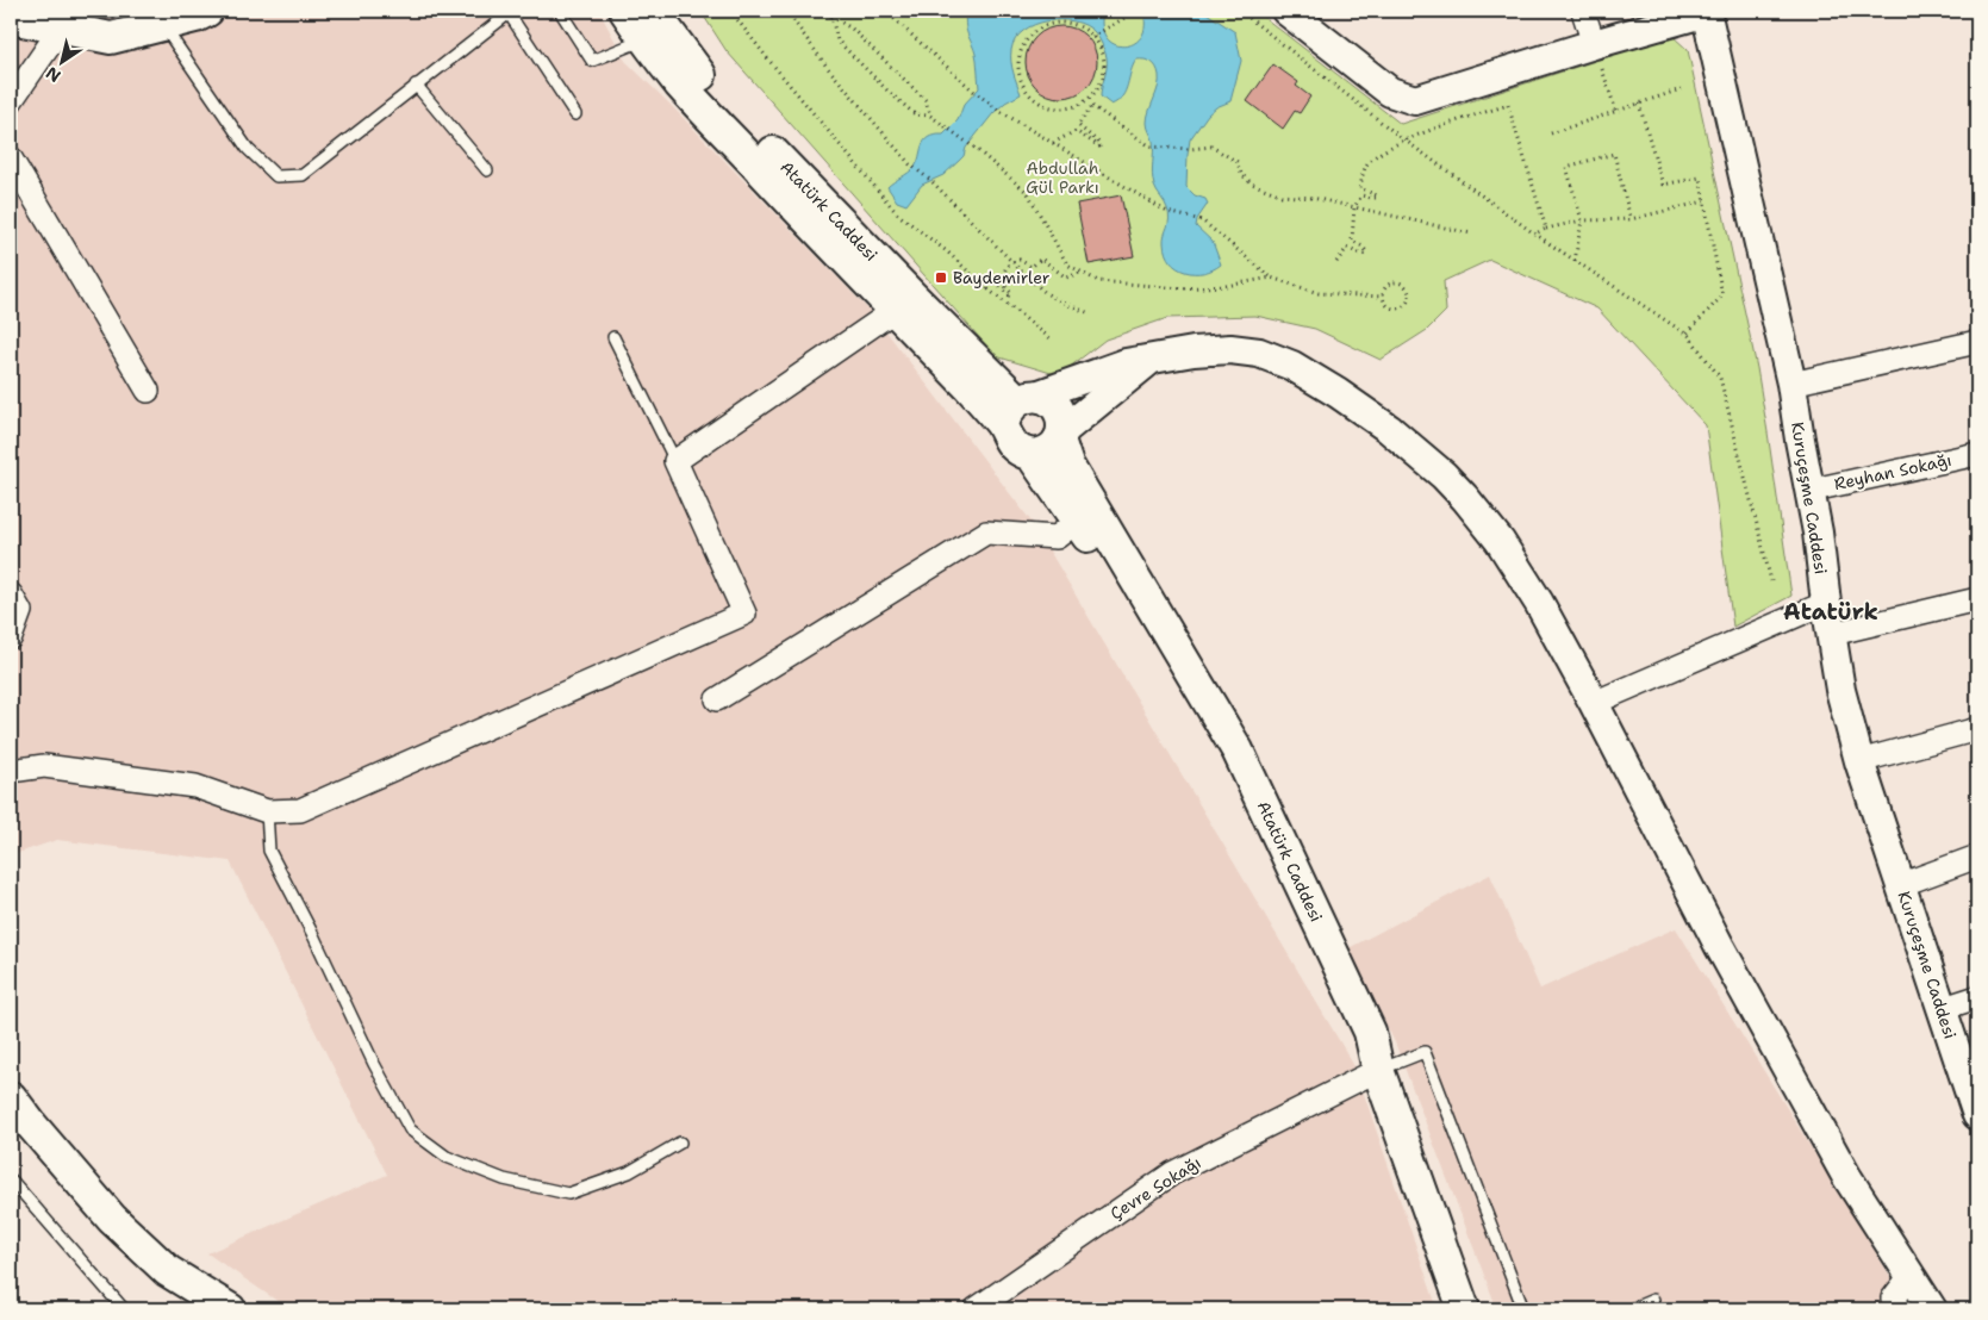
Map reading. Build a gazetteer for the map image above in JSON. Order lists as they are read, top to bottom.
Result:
{
  "streets": {
    "main road": ["Atatürk Caddesi"],
    "street": ["Reyhan Sokağı", "Kuruçeşme Caddesi", "Çevre Sokağı"]
  },
  "crossings": [
    ["Atatürk Caddesi", "Çevre Sokağı"],
    ["Reyhan Sokağı", "Kuruçeşme Caddesi"]
  ],
  "districts": ["Atatürk"],
  "parks": ["Abdullah Gül Parkı"],
  "places": {
    "transit": ["Baydemirler"]
  },
  "north": "bottom left"
}
